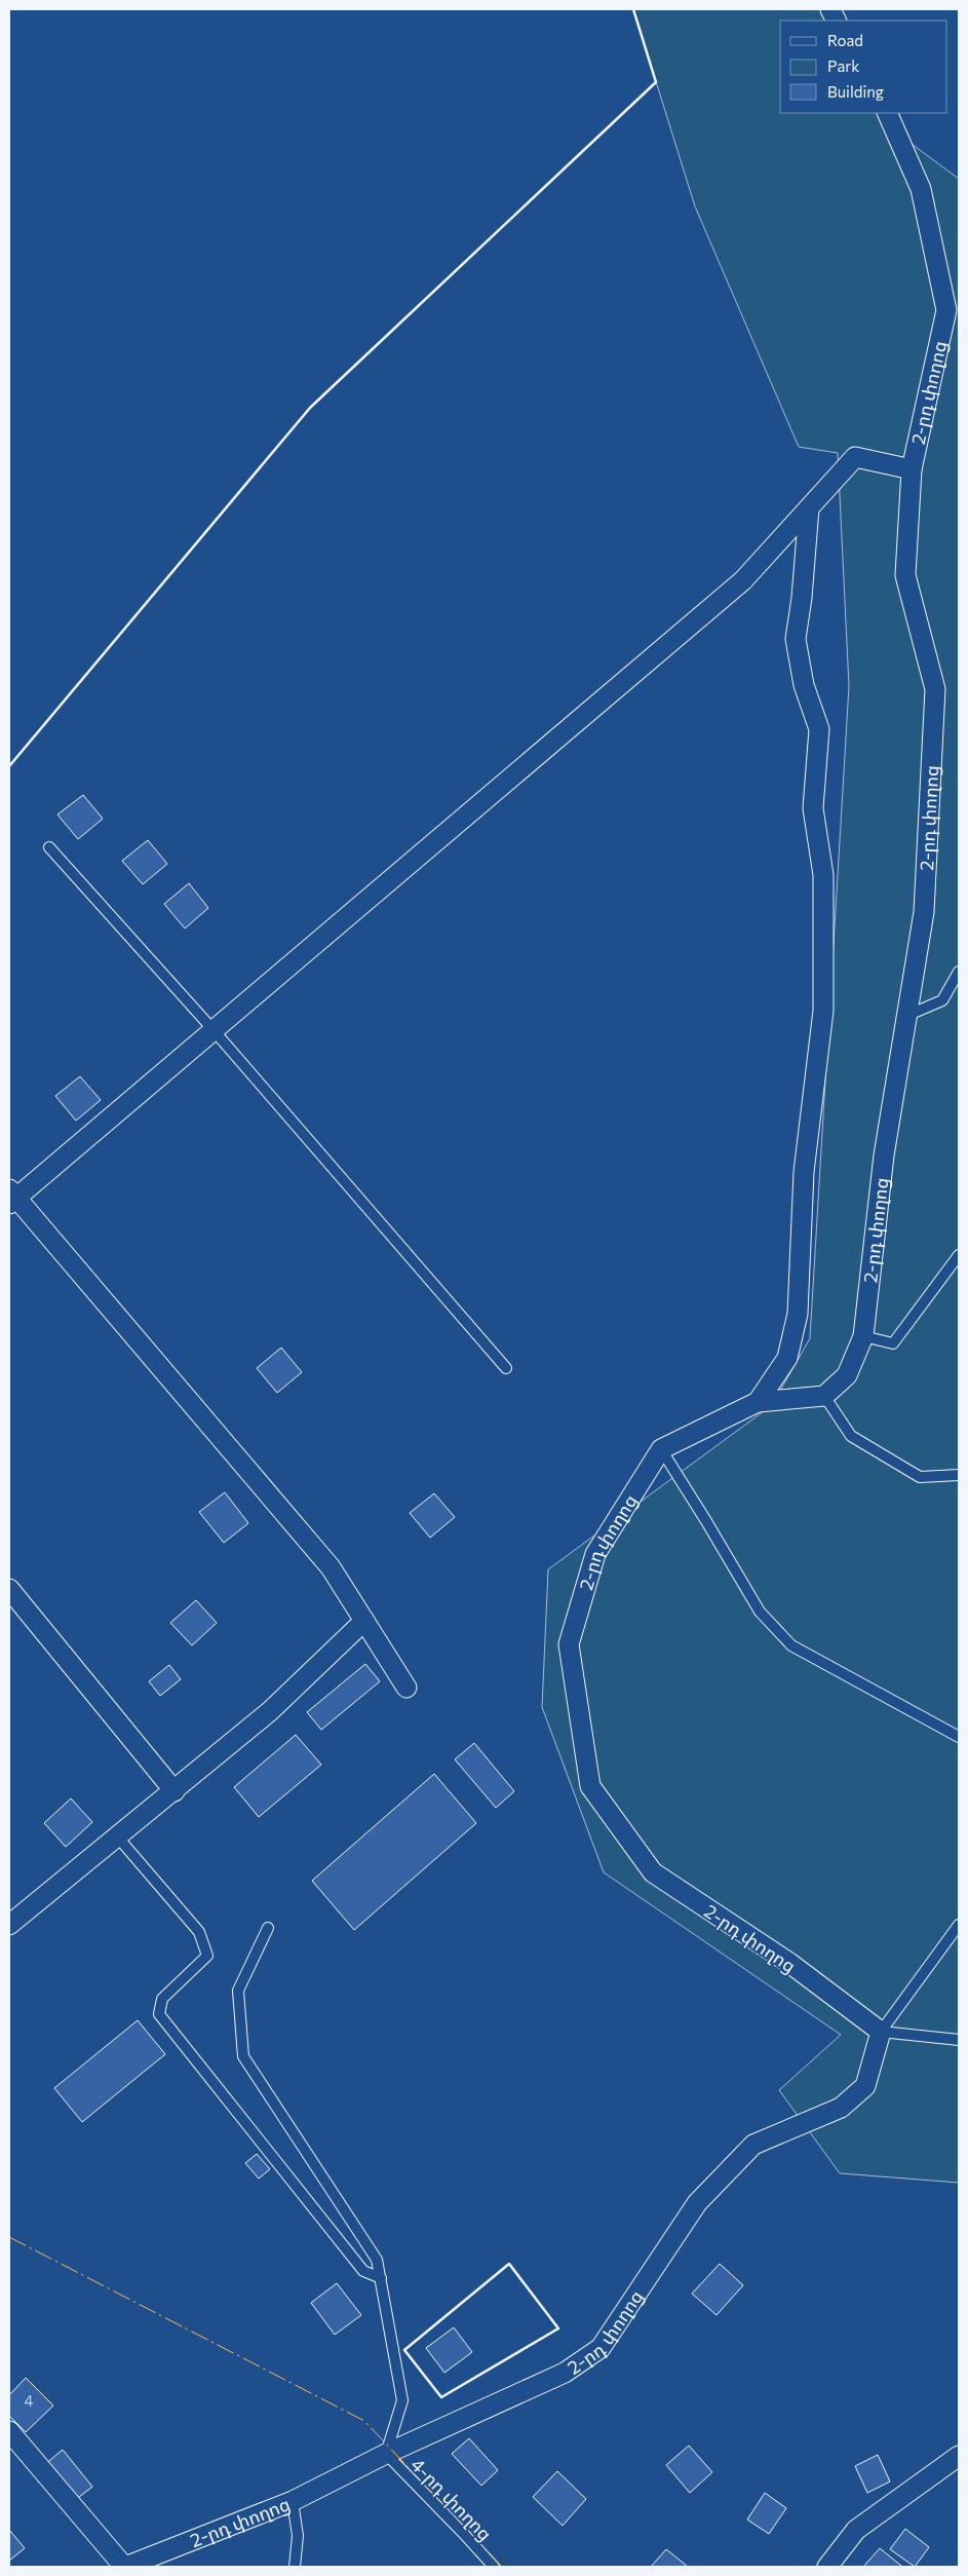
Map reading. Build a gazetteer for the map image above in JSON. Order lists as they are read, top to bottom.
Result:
{
  "streets": {
    "street": ["2-րդ փողոց"],
    "lane": ["4-րդ փողոց"]
  },
  "crossings": [
    ["2-րդ փողոց", "4-րդ փողոց"]
  ],
  "house_numbers": ["4"],
  "legend": ["Road", "Park", "Building"]
}
